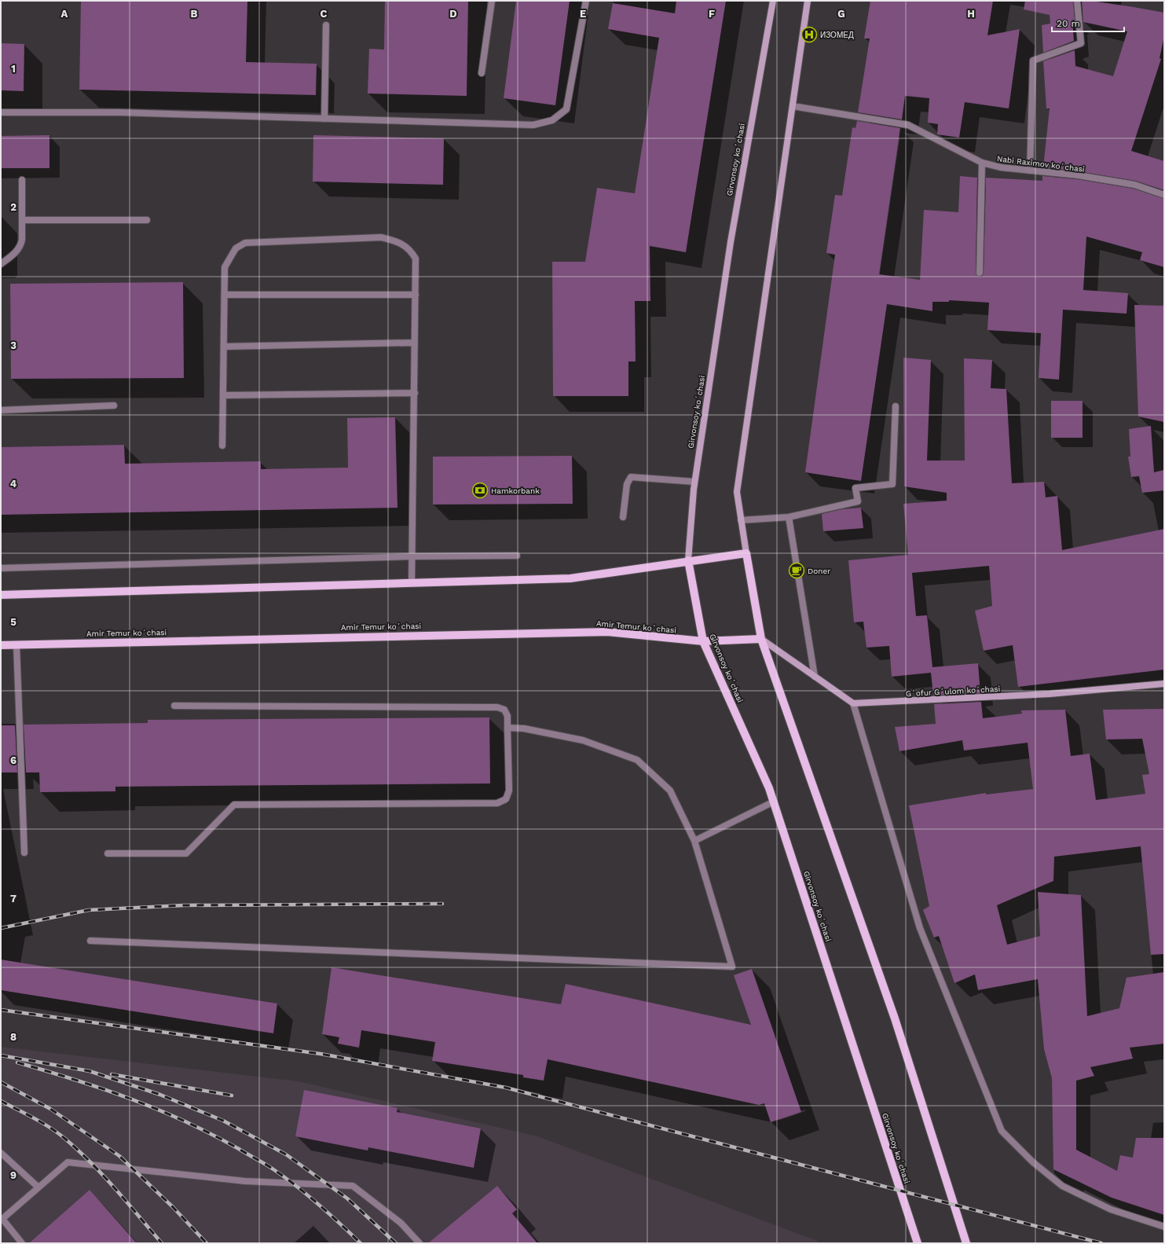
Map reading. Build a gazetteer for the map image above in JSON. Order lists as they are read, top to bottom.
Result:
{
  "streets": {
    "main road": ["Girvonsoy koʻchasi", "Amir Temur koʻchasi", "Gʻofur Gʻulom koʻchasi"],
    "street": ["Nabi Raximov koʻchasi"]
  },
  "crossings": [
    ["Girvonsoy koʻchasi", "Amir Temur koʻchasi"]
  ],
  "places": {
    "hospital": ["ИЗОМЕД"],
    "bank": ["Hamkorbank"],
    "cafe": ["Doner"]
  },
  "scale_bar": "20 m",
  "grid": {
    "columns": [
      "A",
      "B",
      "C",
      "D",
      "E",
      "F",
      "G",
      "H"
    ],
    "rows": [
      "1",
      "2",
      "3",
      "4",
      "5",
      "6",
      "7",
      "8",
      "9"
    ]
  }
}
